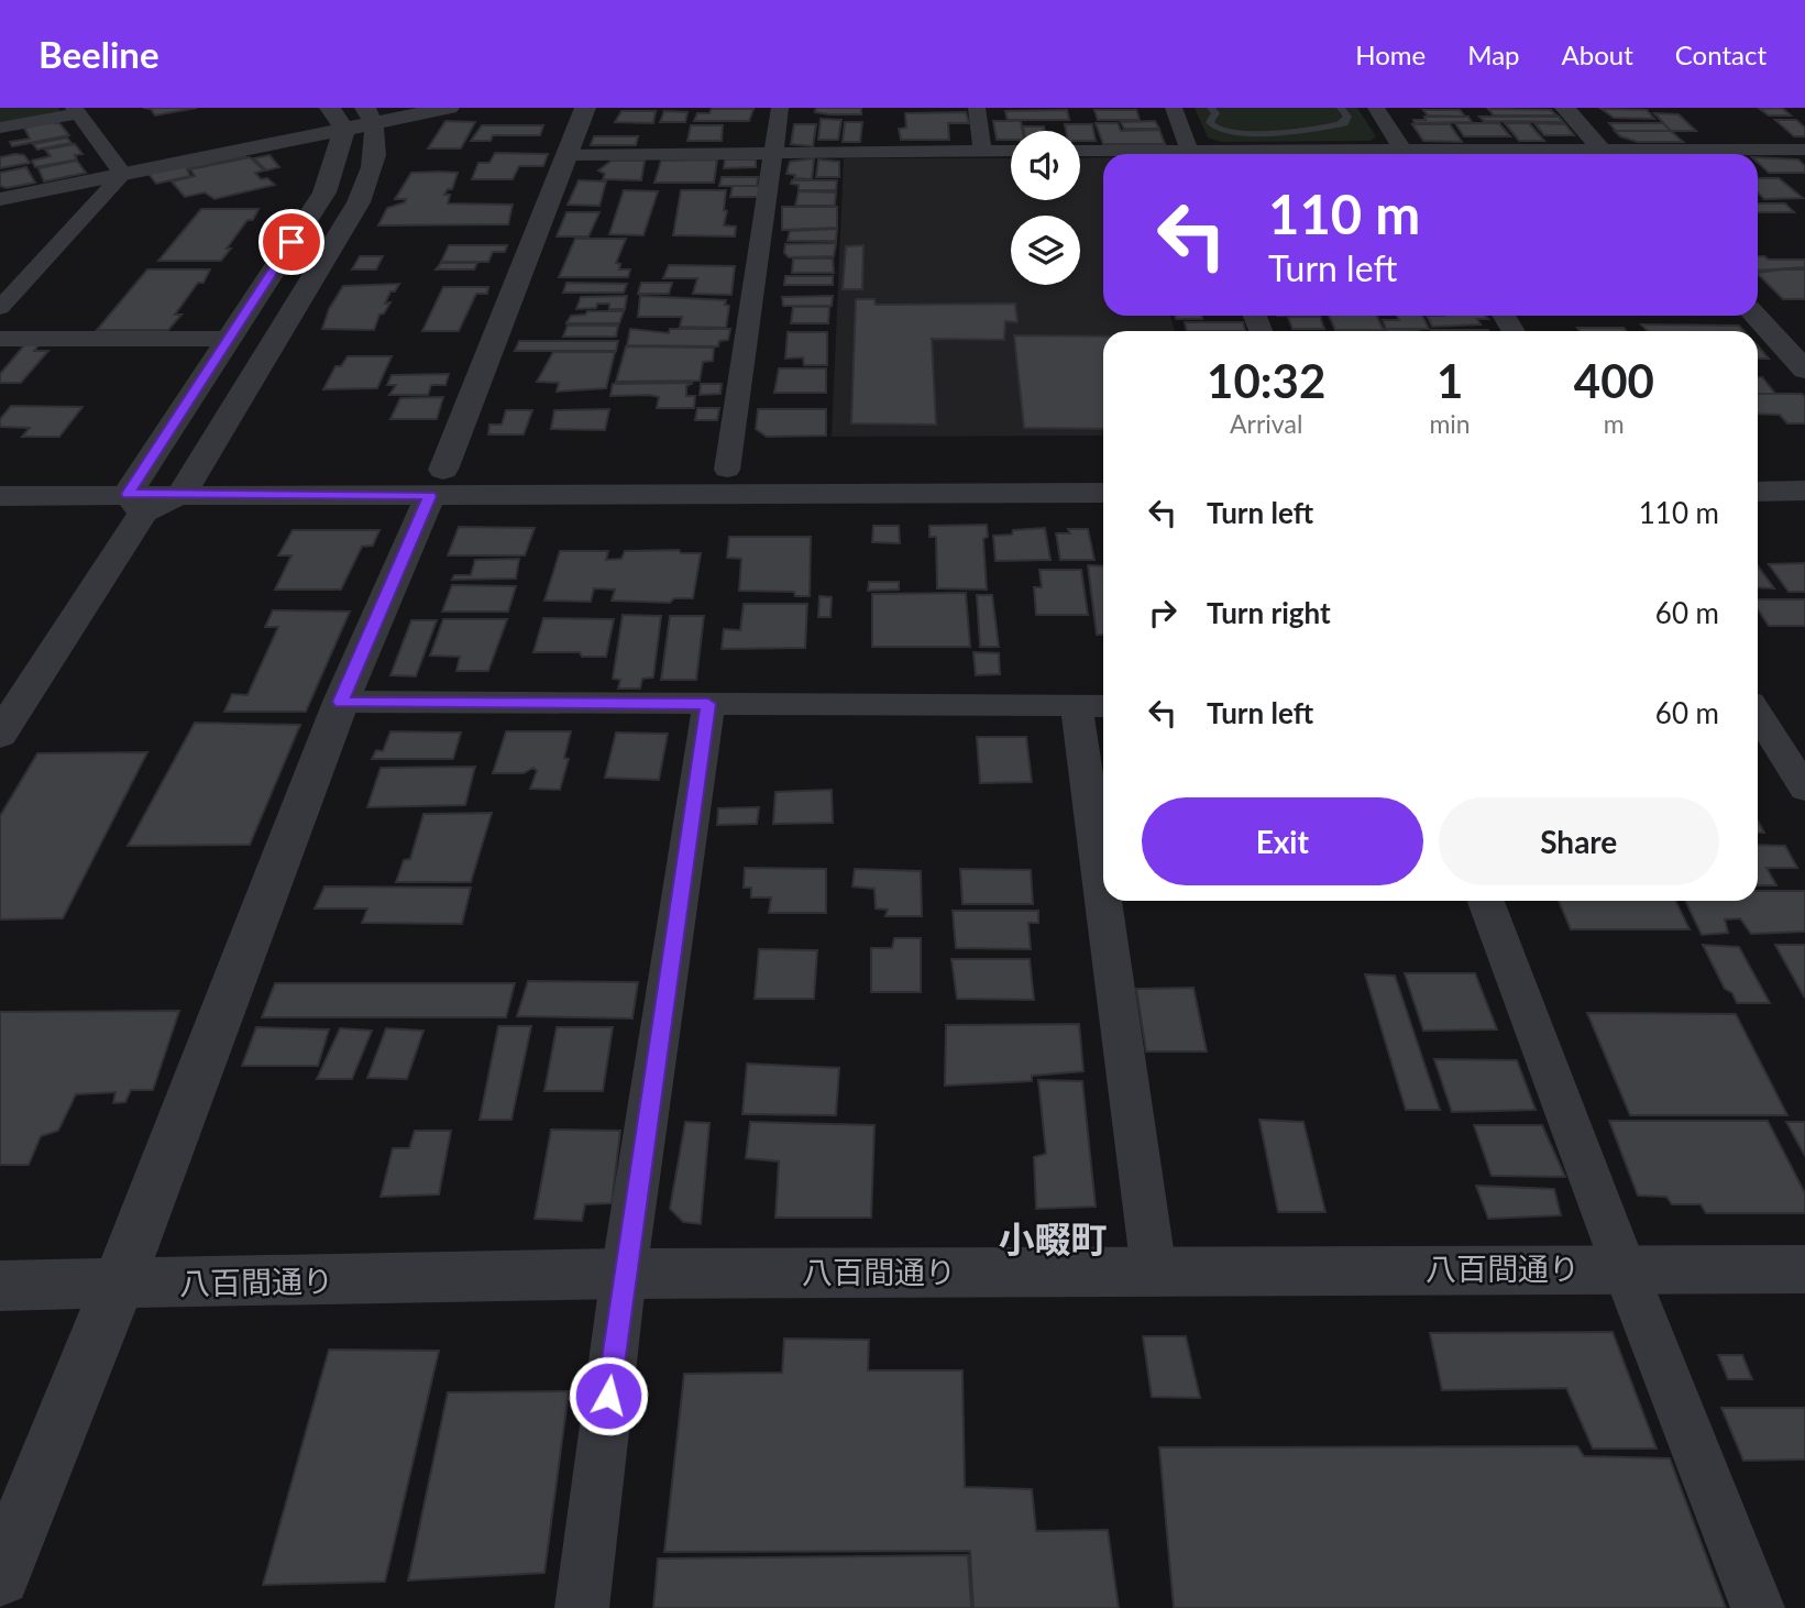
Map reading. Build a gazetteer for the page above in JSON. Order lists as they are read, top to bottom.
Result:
{
  "streets": {
    "street": ["八百間通り"]
  },
  "districts": ["小畷町"],
  "page": {
    "header": "Beeline",
    "nav": [
      "Home",
      "Map",
      "About",
      "Contact"
    ],
    "turn": ["110 m", "Turn left"],
    "eta": [
      "10:32",
      "Arrival",
      "1",
      "min",
      "400",
      "m"
    ],
    "list": [
      {
        "name": "Turn left",
        "value": "110 m"
      },
      {
        "name": "Turn right",
        "value": "60 m"
      },
      {
        "name": "Turn left",
        "value": "60 m"
      }
    ],
    "buttons": ["Exit", "Share"]
  }
}
